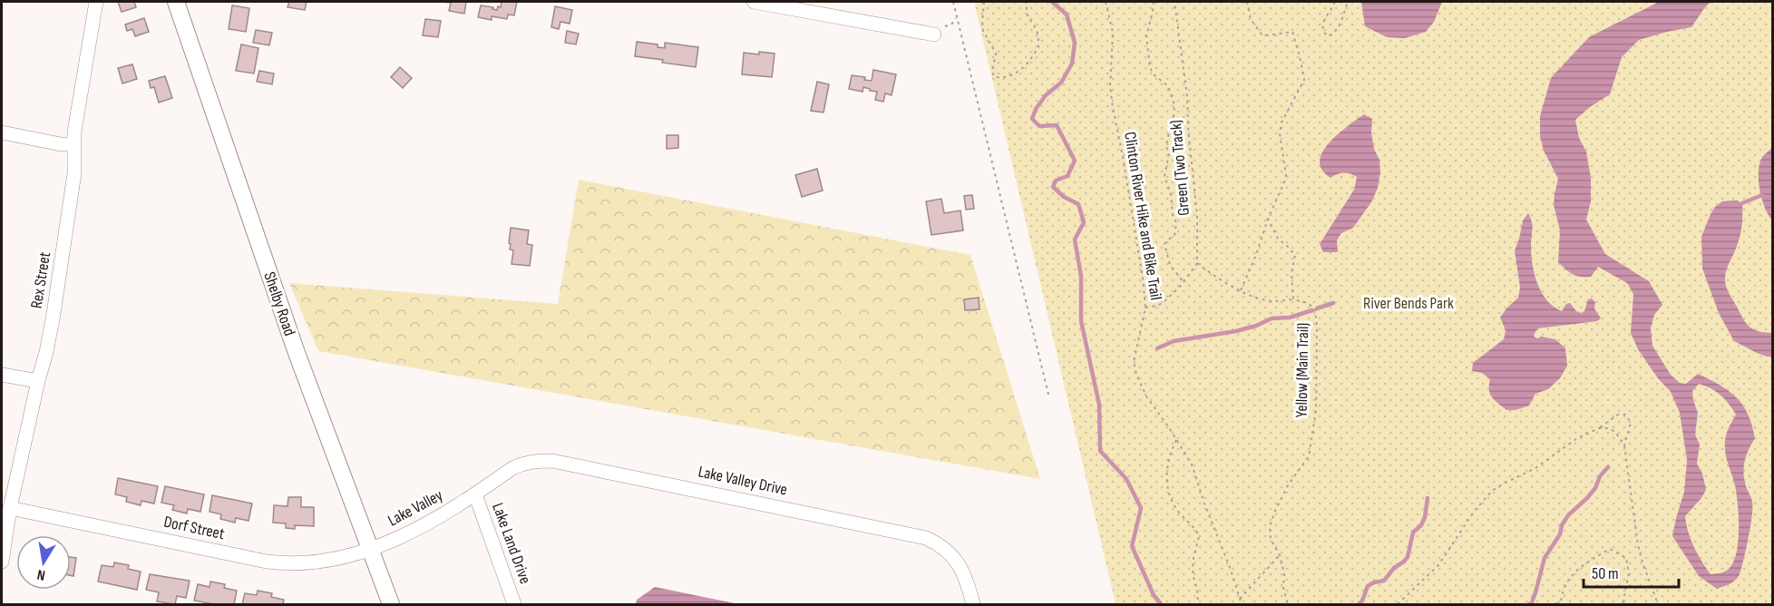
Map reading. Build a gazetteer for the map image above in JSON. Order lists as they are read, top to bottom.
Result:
{
  "streets": {
    "street": [
      "Rex Street",
      "Shelby Road",
      "Lake Valley Drive",
      "Lake Valley",
      "Dorf Street",
      "Lake Land Drive"
    ],
    "path": ["Green (Two Track)", "Clinton River Hike and Bike Trail", "Yellow (Main Trail)"]
  },
  "crossings": [
    ["Rex Street", "Dorf Street"],
    ["Shelby Road", "Lake Valley"],
    ["Shelby Road", "Dorf Street"],
    ["Lake Valley Drive", "Lake Valley"],
    ["Lake Valley Drive", "Lake Land Drive"],
    ["Lake Valley", "Dorf Street"],
    ["Lake Valley", "Lake Land Drive"]
  ],
  "parks": ["River Bends Park"],
  "scale_bar": "50 m",
  "north": "bottom"
}
